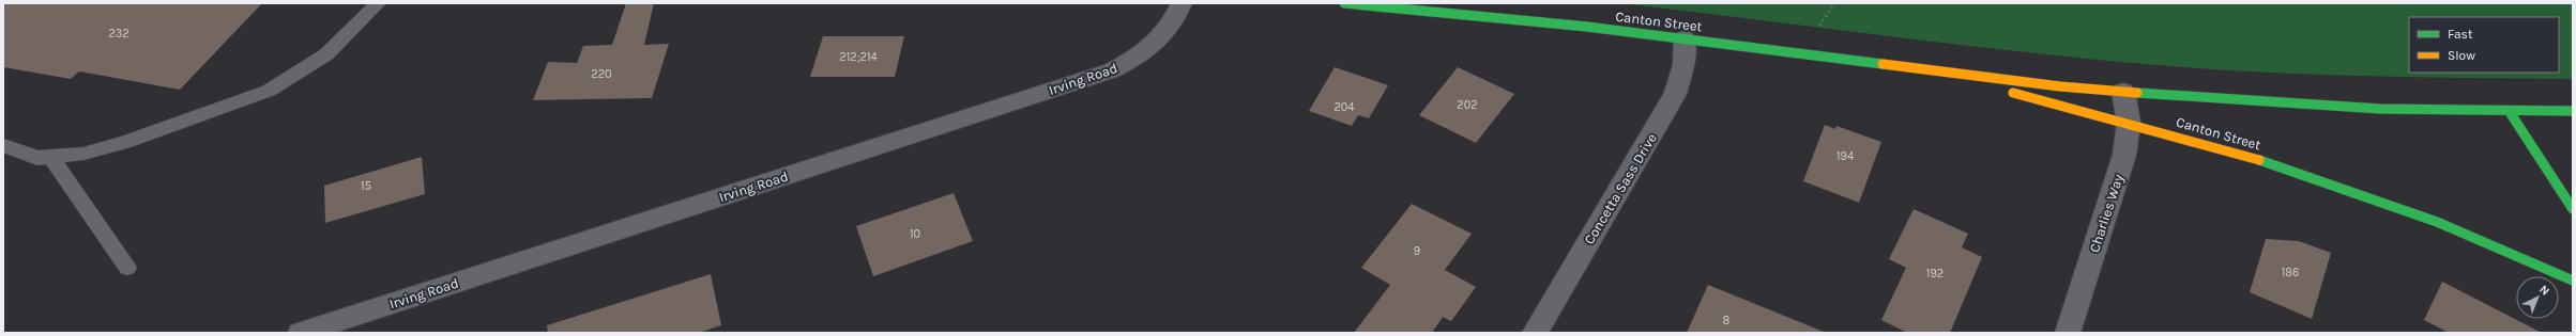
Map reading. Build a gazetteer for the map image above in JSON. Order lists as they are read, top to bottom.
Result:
{
  "streets": {
    "main road": ["Canton Street"],
    "street": ["Irving Road", "Concetta Sass Drive", "Charlies Way"]
  },
  "crossings": [
    ["Canton Street", "Concetta Sass Drive"],
    ["Canton Street", "Charlies Way"]
  ],
  "house_numbers": [
    "232",
    "212;214",
    "220",
    "202",
    "204",
    "194",
    "15",
    "10",
    "9",
    "186",
    "192",
    "8"
  ],
  "legend": ["Fast", "Slow"],
  "north": "top right"
}
